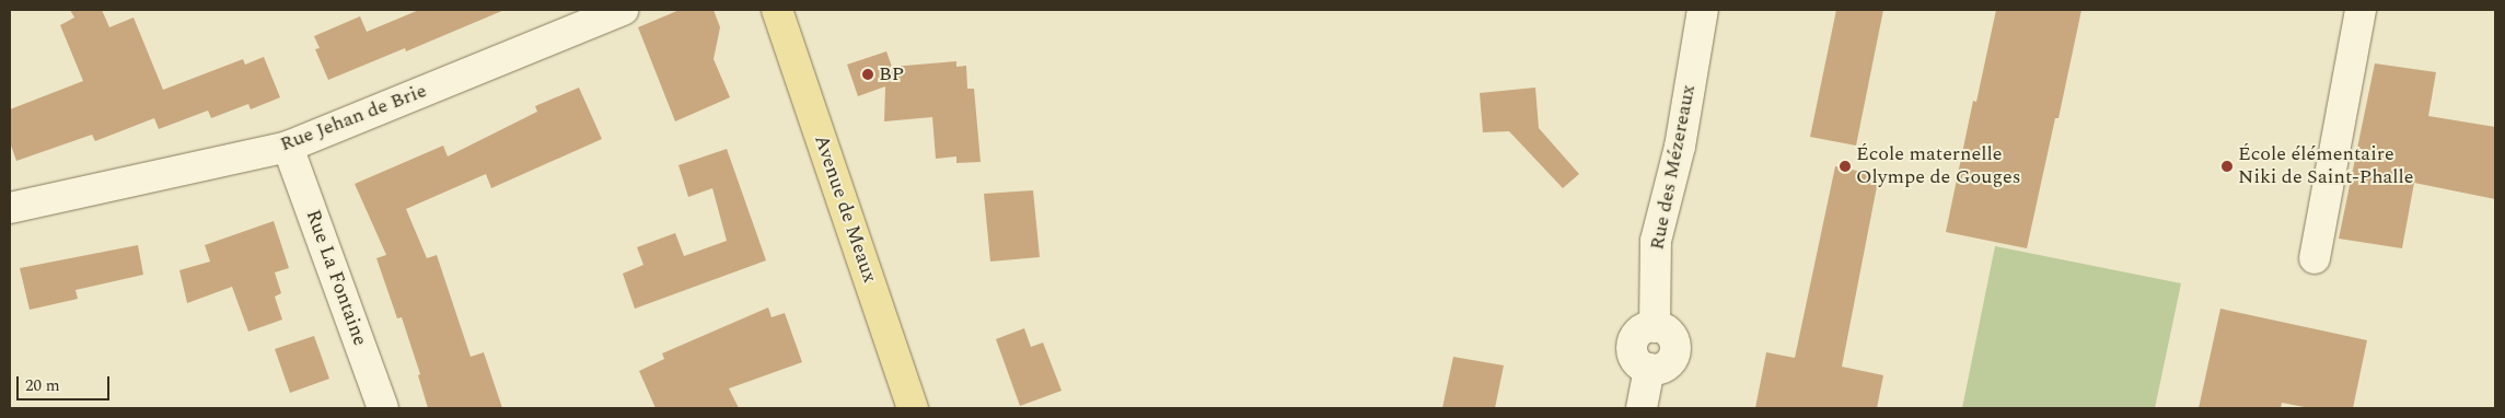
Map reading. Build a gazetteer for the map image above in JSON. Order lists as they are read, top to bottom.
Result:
{
  "streets": {
    "main road": ["Avenue de Meaux"],
    "street": ["Rue Jehan de Brie", "Rue des Mézereaux", "Rue La Fontaine"]
  },
  "crossings": [
    ["Rue Jehan de Brie", "Rue La Fontaine"]
  ],
  "places": ["BP", "École maternelle Olympe de Gouges", "École élémentaire Niki de Saint-Phalle"],
  "scale_bar": "20 m"
}
